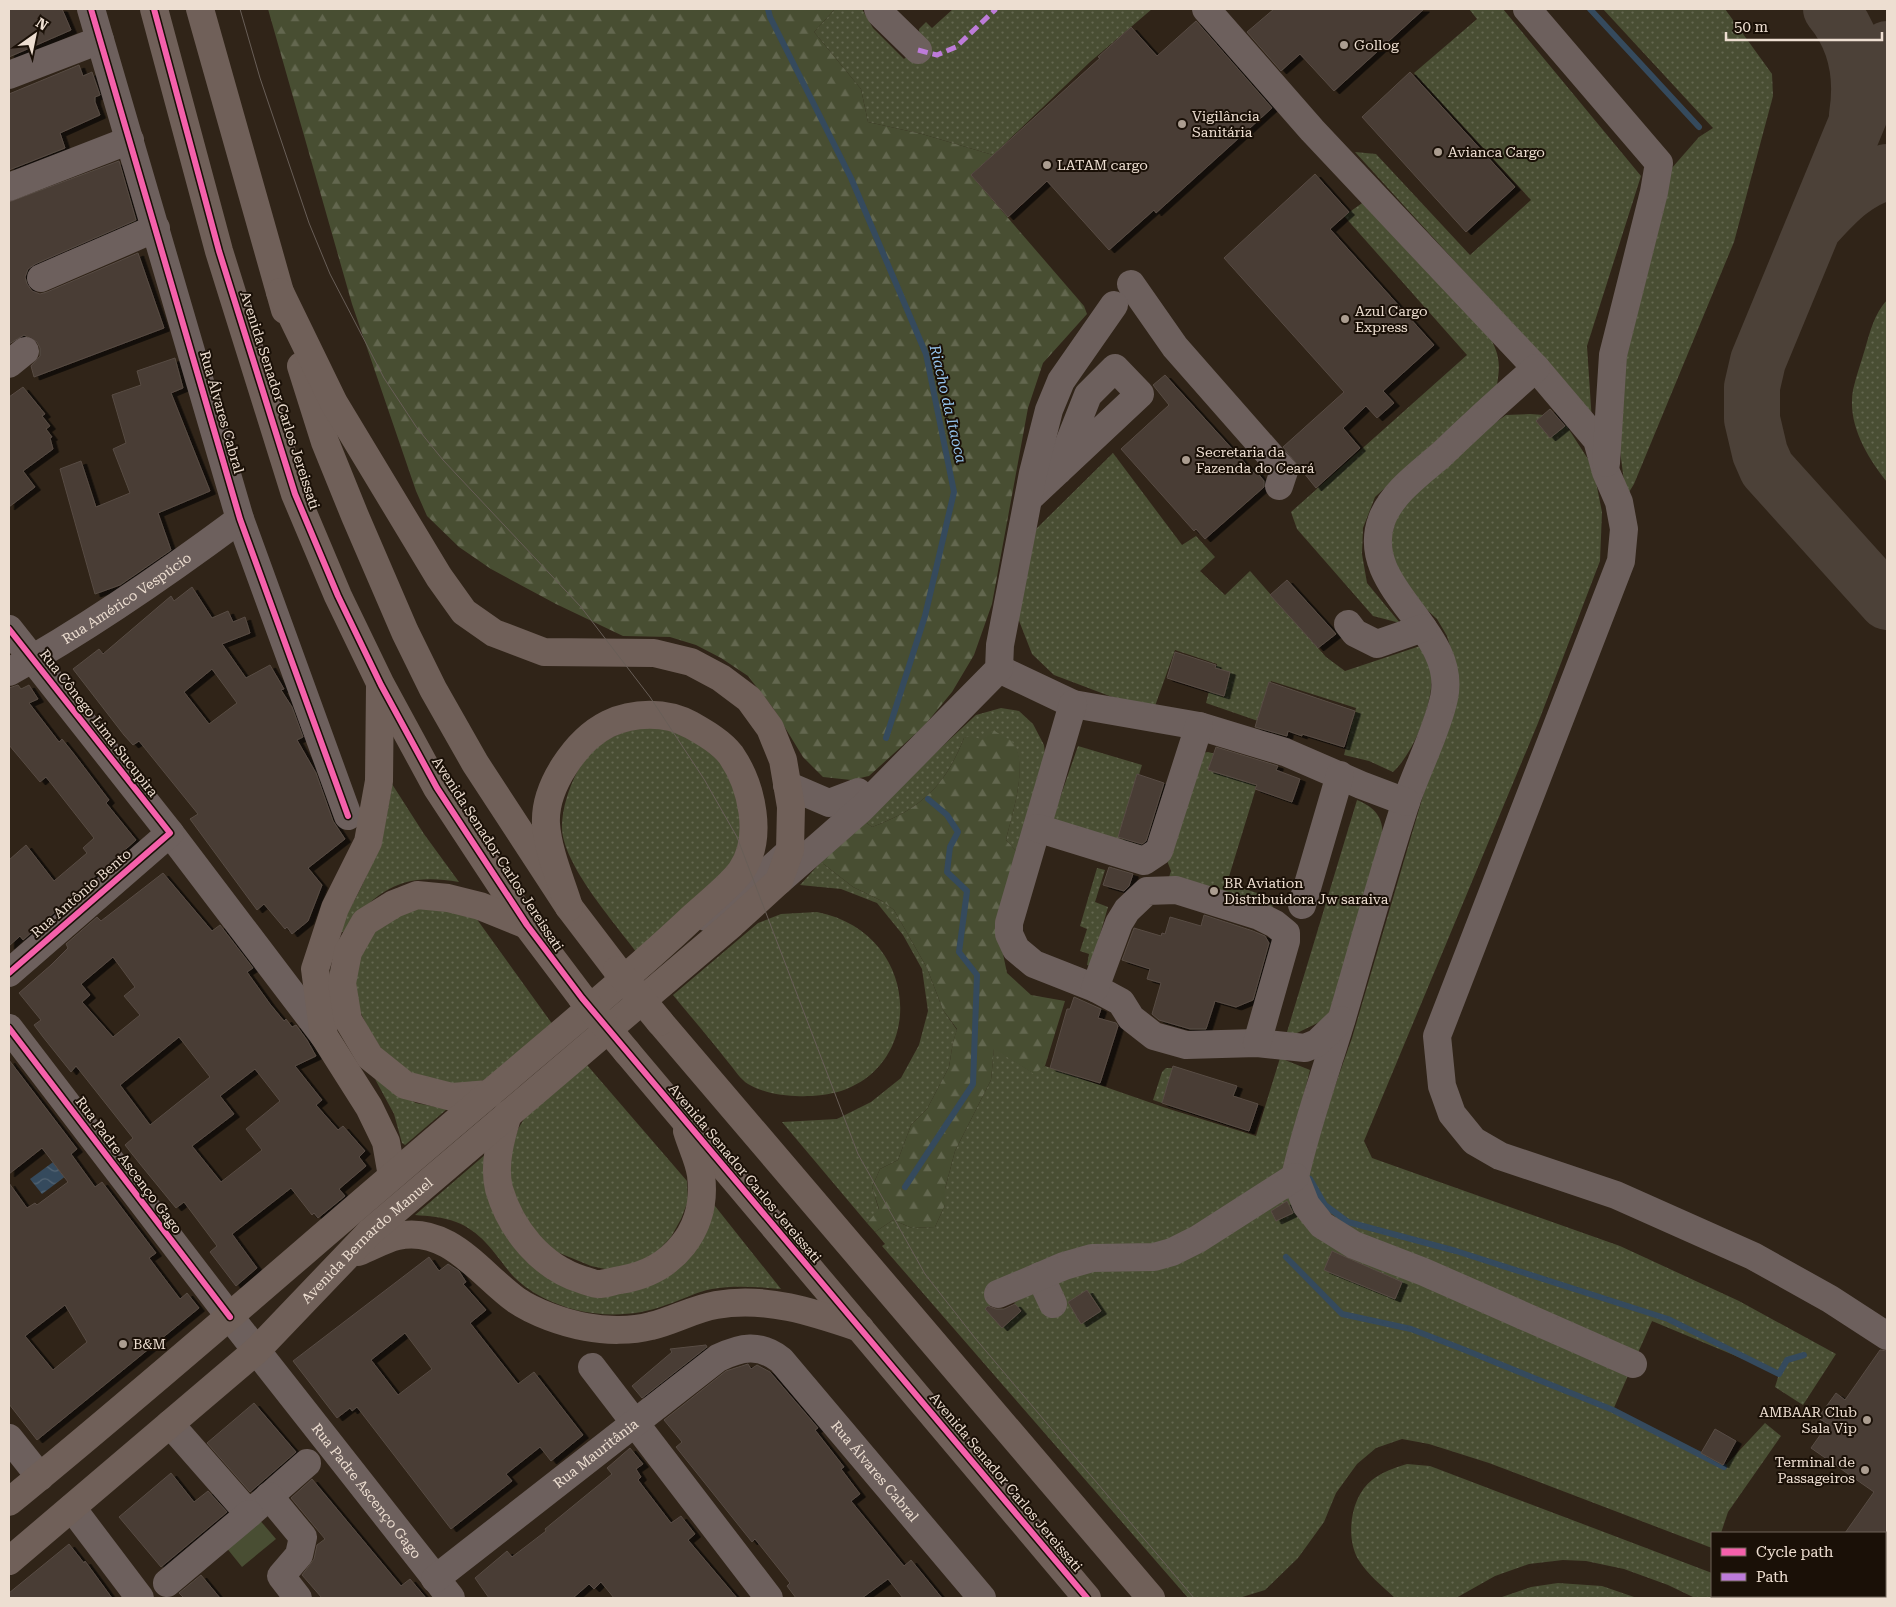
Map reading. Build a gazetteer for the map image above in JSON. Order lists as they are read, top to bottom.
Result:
{
  "streets": {
    "main road": ["Avenida Senador Carlos Jereissati", "Avenida Bernardo Manuel"],
    "street": [
      "Rua Álvares Cabral",
      "Rua Américo Vespúcio",
      "Rua Cônego Lima Sucupira",
      "Rua Antônio Bento",
      "Rua Padre Ascenço Gago",
      "Rua Mauritânia"
    ]
  },
  "crossings": [
    ["Rua Álvares Cabral", "Rua Américo Vespúcio"],
    ["Rua Álvares Cabral", "Rua Mauritânia"],
    ["Rua Américo Vespúcio", "Rua Cônego Lima Sucupira"],
    ["Rua Cônego Lima Sucupira", "Rua Antônio Bento"],
    ["Rua Padre Ascenço Gago", "Avenida Bernardo Manuel"],
    ["Rua Padre Ascenço Gago", "Rua Mauritânia"]
  ],
  "water": ["Riacho da Itaoca"],
  "places": [
    "Gollog",
    "Vigilância Sanitária",
    "Avianca Cargo",
    "LATAM cargo",
    "Azul Cargo Express",
    "Secretaria da Fazenda do Ceará",
    "BR Aviation Distribuidora Jw saraiva",
    "B&M",
    "AMBAAR Club Sala Vip",
    "Terminal de Passageiros"
  ],
  "legend": ["Cycle path", "Path"],
  "scale_bar": "50 m",
  "north": "top right"
}
